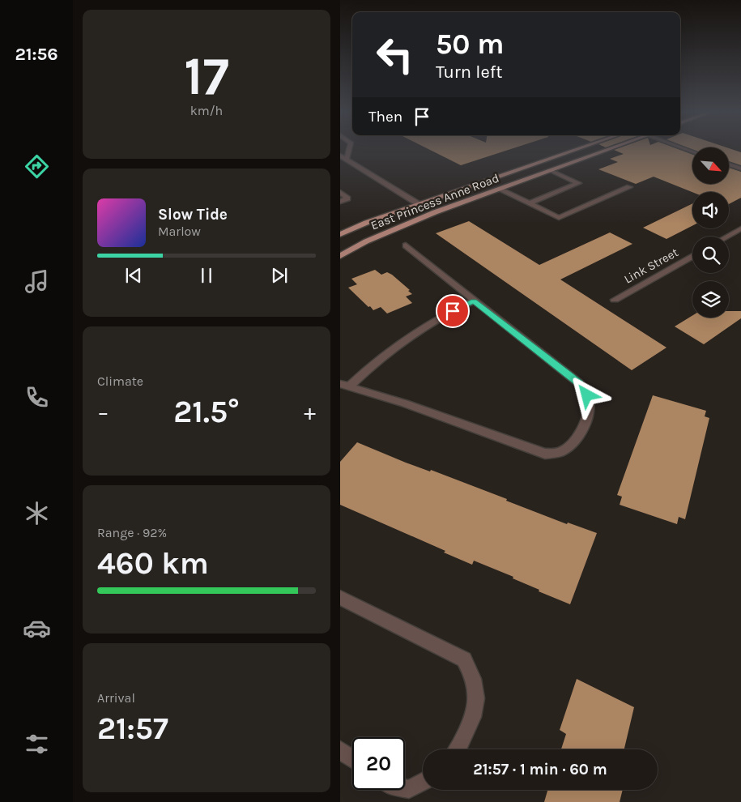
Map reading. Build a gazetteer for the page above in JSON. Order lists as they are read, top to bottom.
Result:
{
  "streets": {
    "main road": ["East Princess Anne Road"],
    "street": ["Link Street"]
  },
  "north": "bottom right",
  "page": {
    "tabs": "21:56",
    "tile": [
      ["17", "km/h"],
      "Climate",
      ["Range · 92%", "460 km"],
      ["Arrival", "21:57"]
    ],
    "turn": ["50 m", "Turn left"],
    "then": "Then",
    "song": ["Slow Tide", "Marlow"],
    "heat": ["−", "21.5°", "+"],
    "limit": "20",
    "trip": "21:57 · 1 min · 60 m"
  }
}
